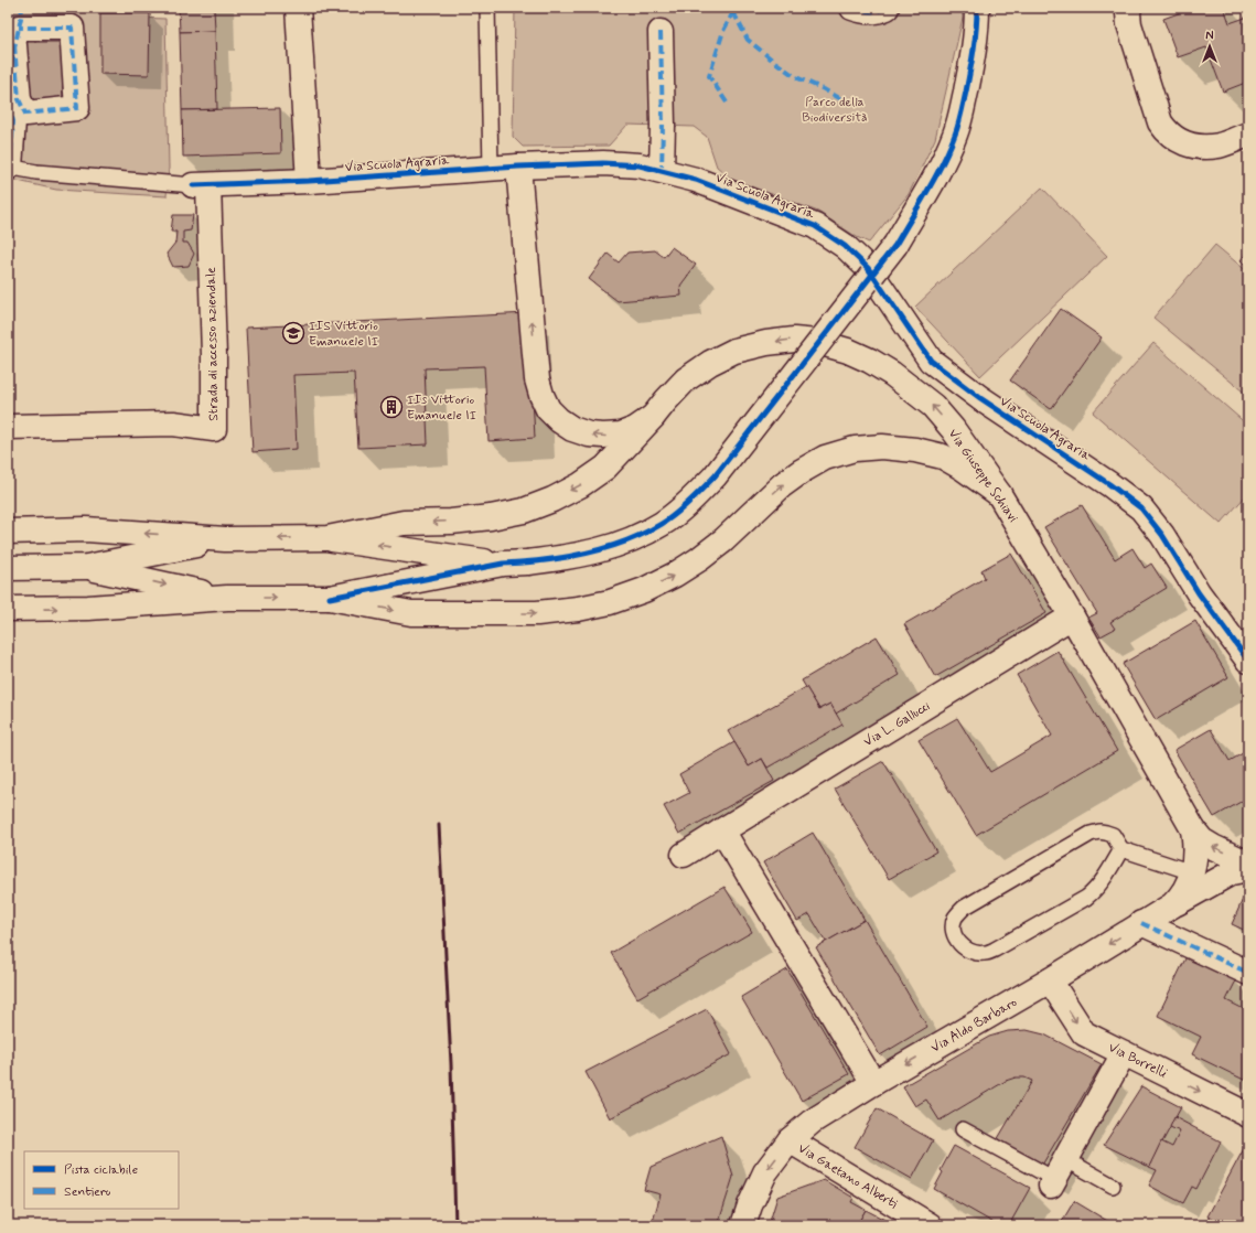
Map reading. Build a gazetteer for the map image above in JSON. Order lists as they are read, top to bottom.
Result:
{
  "streets": {
    "main road": [
      "Via Scuola Agraria",
      "Strada di accesso aziendale",
      "Via Giuseppe Schiavi",
      "Via L. Gallucci",
      "Via Aldo Barbaro",
      "Via Borrelli",
      "Via Gaetano Alberti"
    ]
  },
  "crossings": [
    ["Via Scuola Agraria", "Strada di accesso aziendale"],
    ["Via Giuseppe Schiavi", "Via L. Gallucci"],
    ["Via Giuseppe Schiavi", "Via Aldo Barbaro"],
    ["Via Aldo Barbaro", "Via Borrelli"],
    ["Via Aldo Barbaro", "Via Gaetano Alberti"]
  ],
  "one_way": ["Via Giuseppe Schiavi"],
  "parks": ["Parco della Biodiversità"],
  "places": {
    "school or university": ["IIS Vittorio Emanuele II"],
    "building": ["IIs Vittorio Emanuele II"]
  },
  "legend": ["Pista ciclabile", "Sentiero"],
  "north": "top"
}
